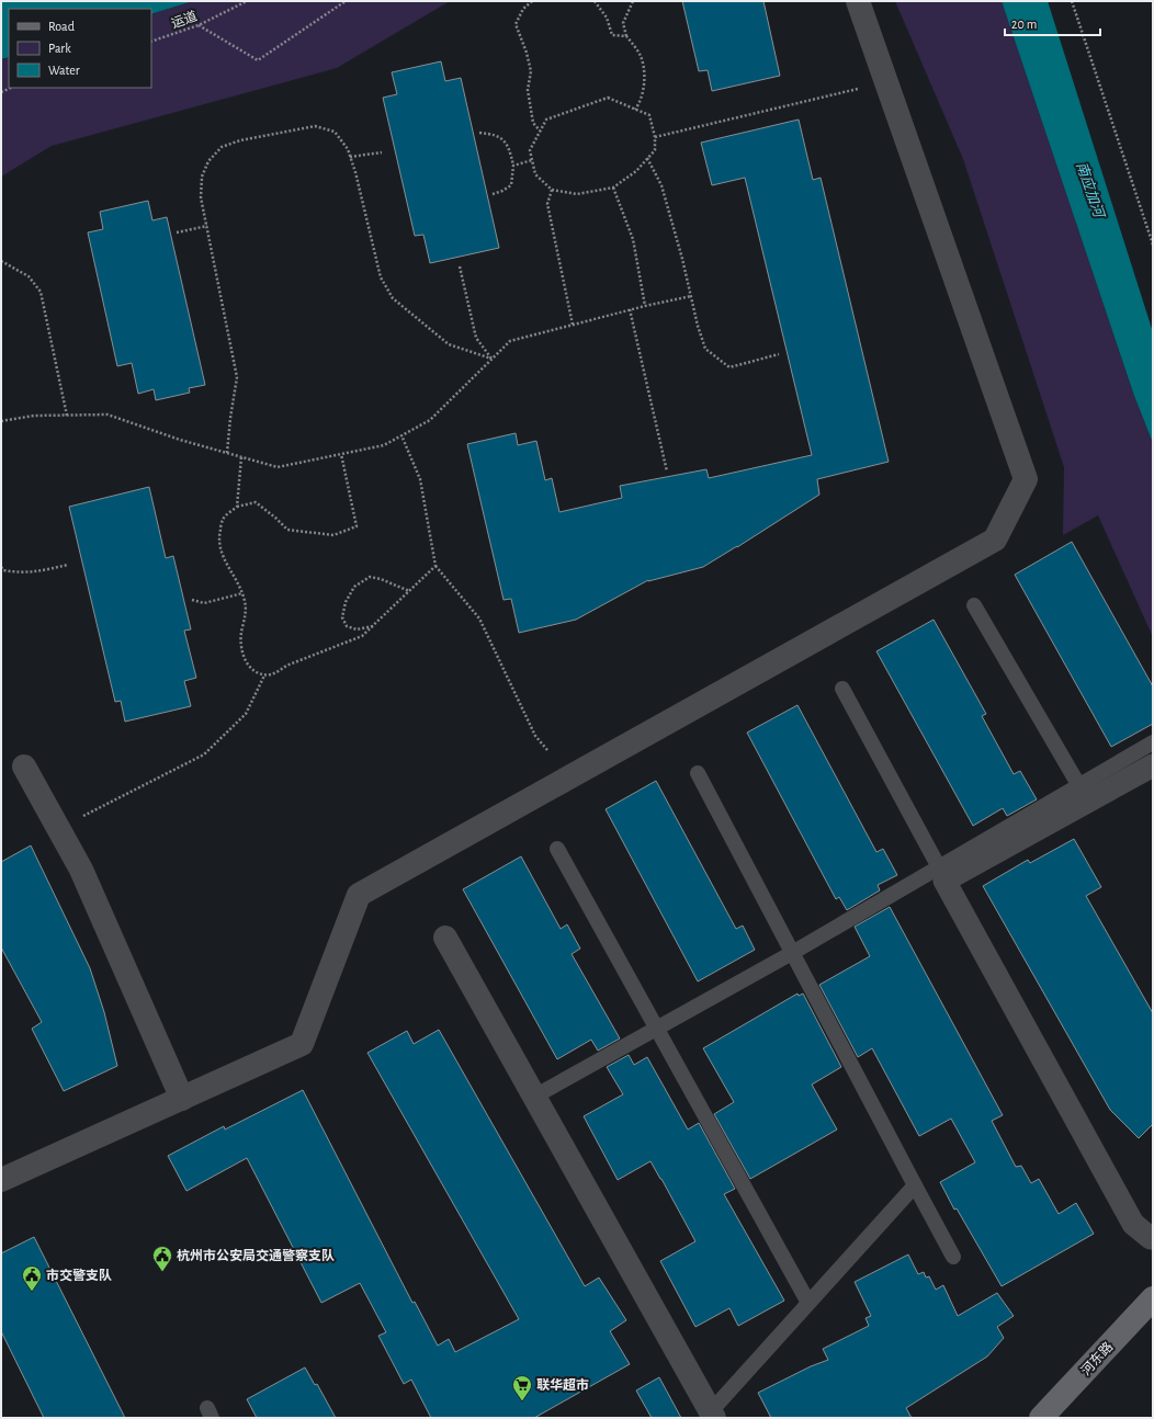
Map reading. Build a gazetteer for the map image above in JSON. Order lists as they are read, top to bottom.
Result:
{
  "streets": {
    "main road": ["河东路"],
    "path": ["运道"]
  },
  "water": ["南应加河"],
  "places": {
    "public building": ["杭州市公安局交通警察支队", "市交警支队"],
    "supermarket": ["联华超市"]
  },
  "legend": ["Road", "Park", "Water"],
  "scale_bar": "20 m"
}
